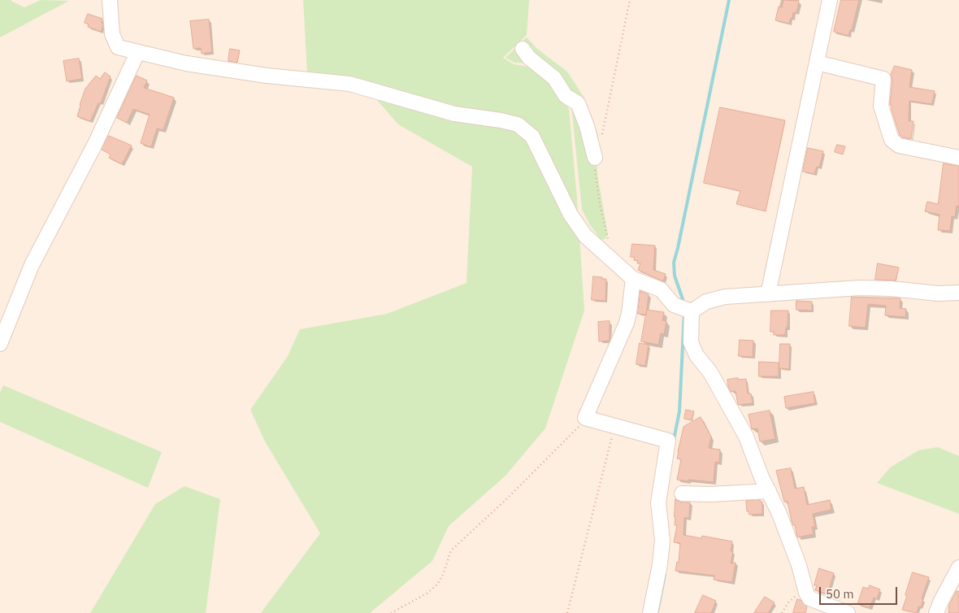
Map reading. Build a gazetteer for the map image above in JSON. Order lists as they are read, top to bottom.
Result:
{
  "scale_bar": "50 m"
}
